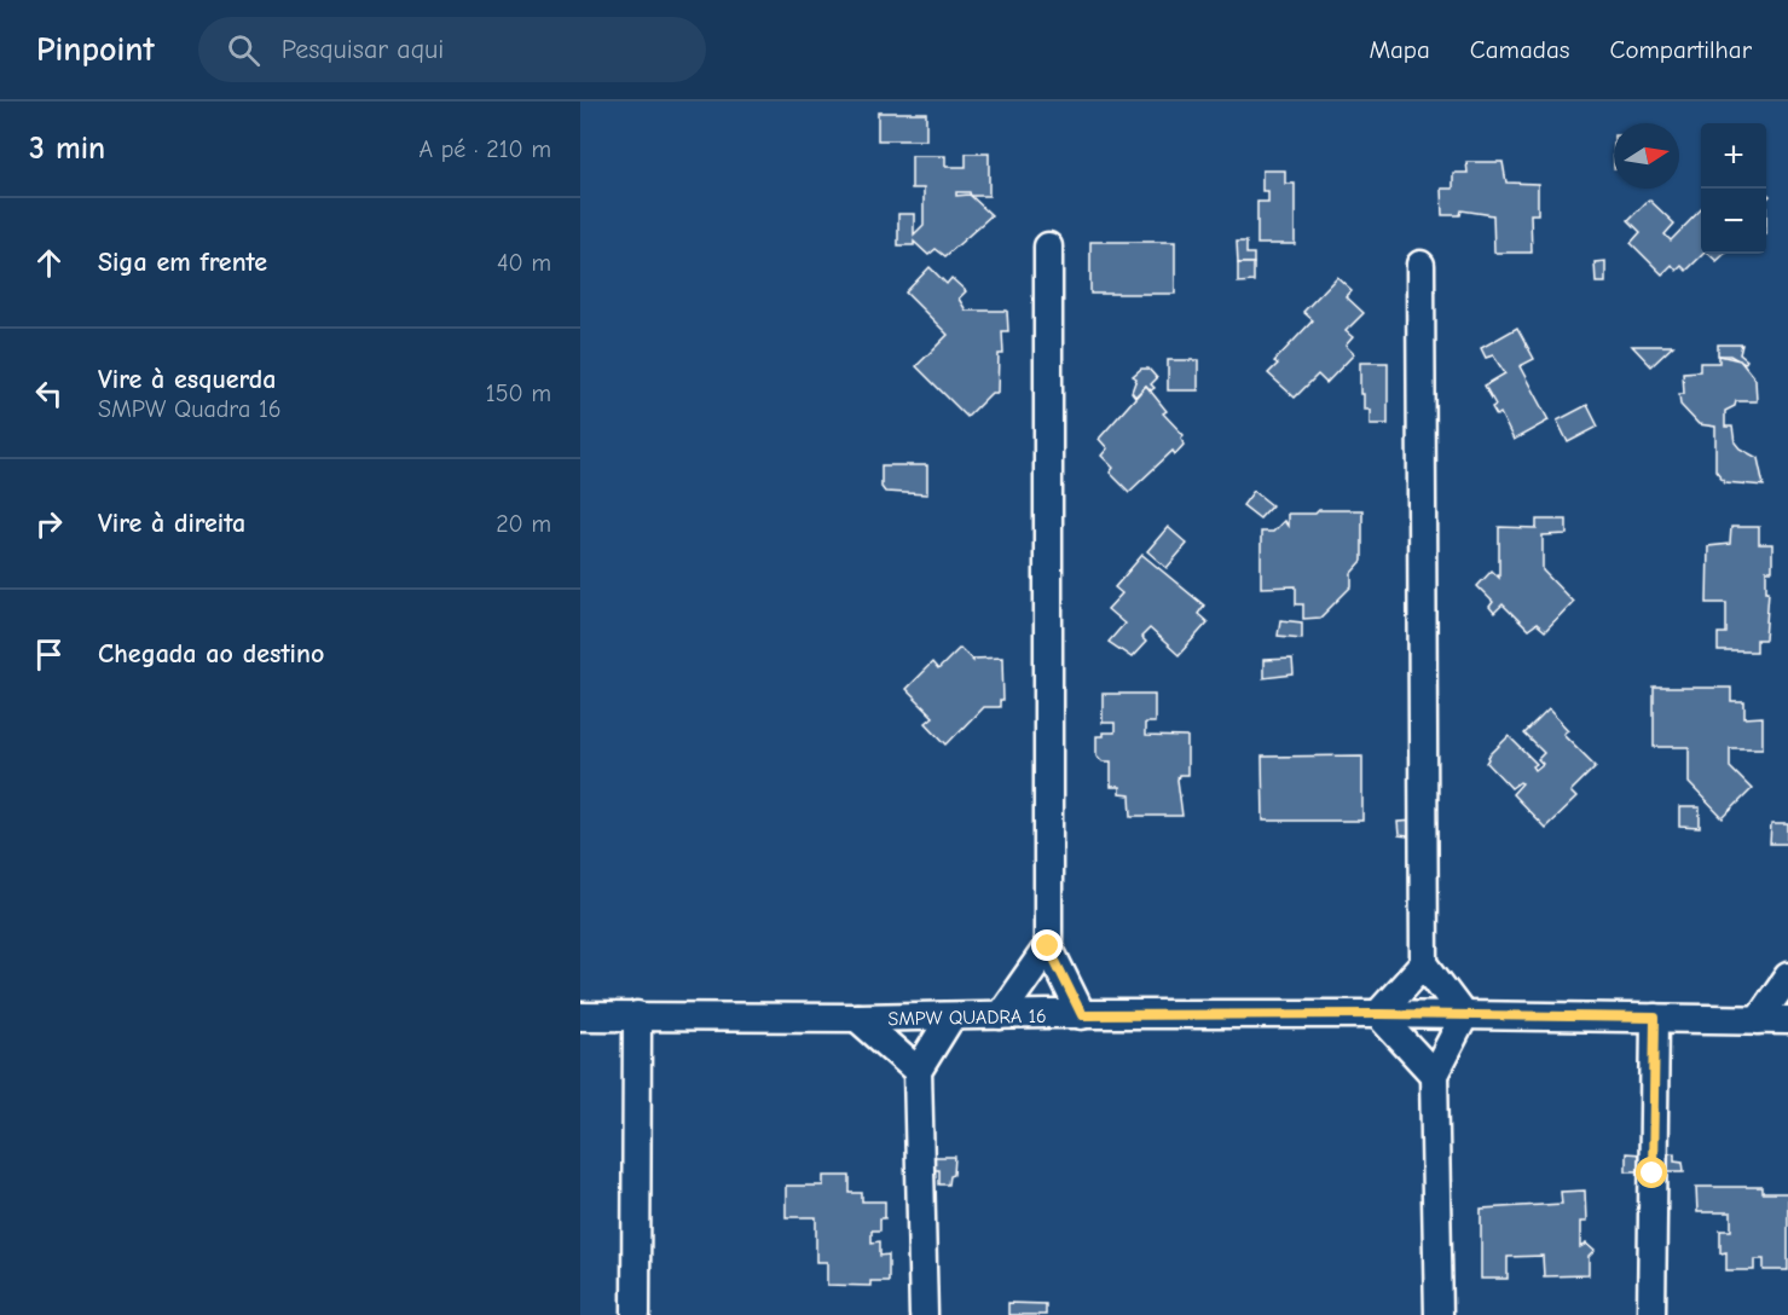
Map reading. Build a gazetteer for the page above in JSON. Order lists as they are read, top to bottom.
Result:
{
  "streets": {
    "street": ["SMPW QUADRA 16"]
  },
  "north": "right",
  "page": {
    "header": "Pinpoint",
    "search": "Pesquisar aqui",
    "nav": ["Mapa", "Camadas", "Compartilhar"],
    "heading": ["3 min", "A pé · 210 m"],
    "map_buttons": ["+", "−"],
    "list": [
      ["Siga em frente", "40 m"],
      ["Vire à esquerda", "SMPW Quadra 16", "150 m"],
      ["Vire à direita", "20 m"],
      "Chegada ao destino"
    ]
  }
}
